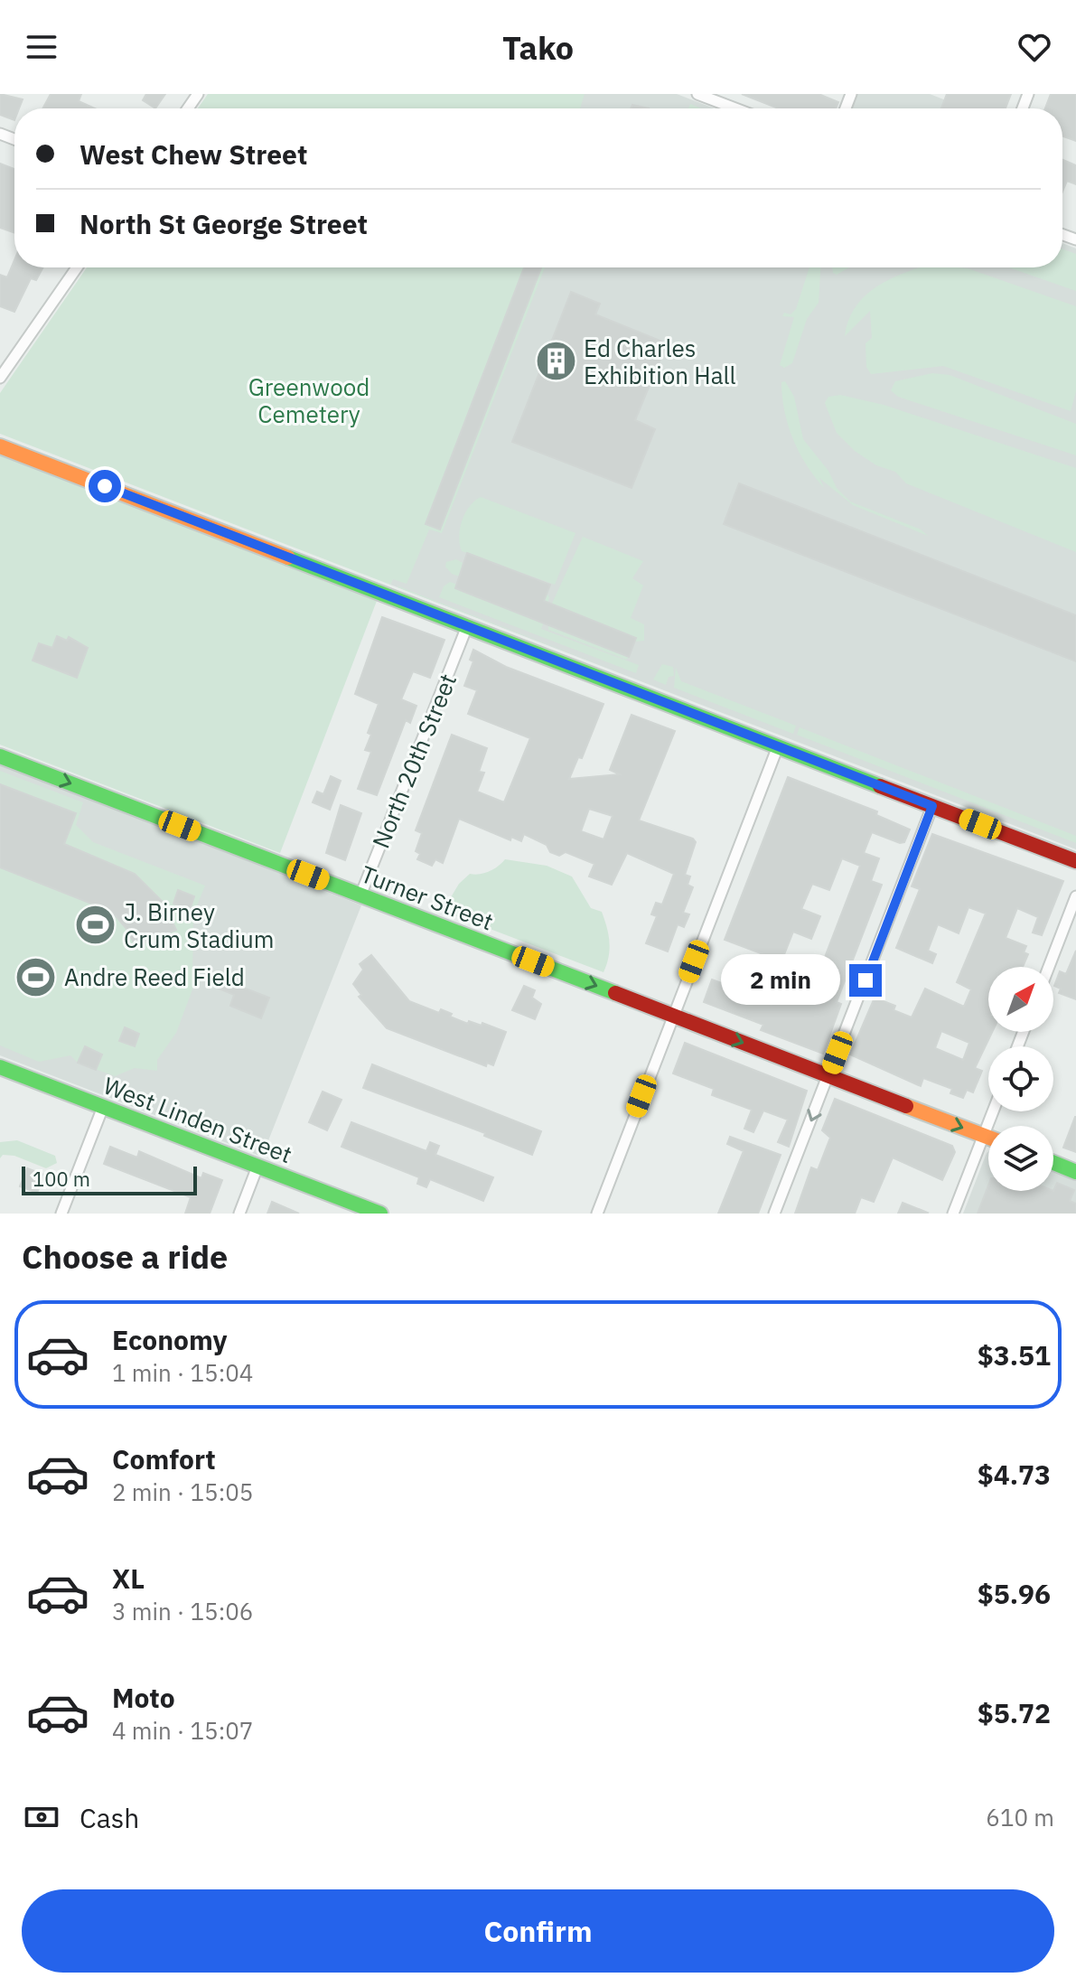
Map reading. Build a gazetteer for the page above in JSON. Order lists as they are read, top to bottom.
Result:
{
  "streets": {
    "street": ["North 20th Street", "Turner Street", "West Linden Street"]
  },
  "crossings": [
    ["North 20th Street", "Turner Street"]
  ],
  "one_way": ["Turner Street"],
  "parks": ["Greenwood Cemetery"],
  "places": {
    "building": ["Ed Charles Exhibition Hall"],
    "sports": ["J. Birney Crum Stadium", "Andre Reed Field"]
  },
  "scale_bar": "100 m",
  "north": "top right",
  "page": {
    "header": "Tako",
    "banner": ["West Chew Street", "North St George Street"],
    "bubble": "2 min",
    "scale": "100 m",
    "heading": "Choose a ride",
    "list": [
      {
        "name": "Economy",
        "note": "1 min · 15:04",
        "value": "$3.51"
      },
      {
        "name": "Comfort",
        "note": "2 min · 15:05",
        "value": "$4.73"
      },
      {
        "name": "XL",
        "note": "3 min · 15:06",
        "value": "$5.96"
      },
      {
        "name": "Moto",
        "note": "4 min · 15:07",
        "value": "$5.72"
      }
    ],
    "pay": ["Cash", "610 m"],
    "buttons": "Confirm"
  }
}
